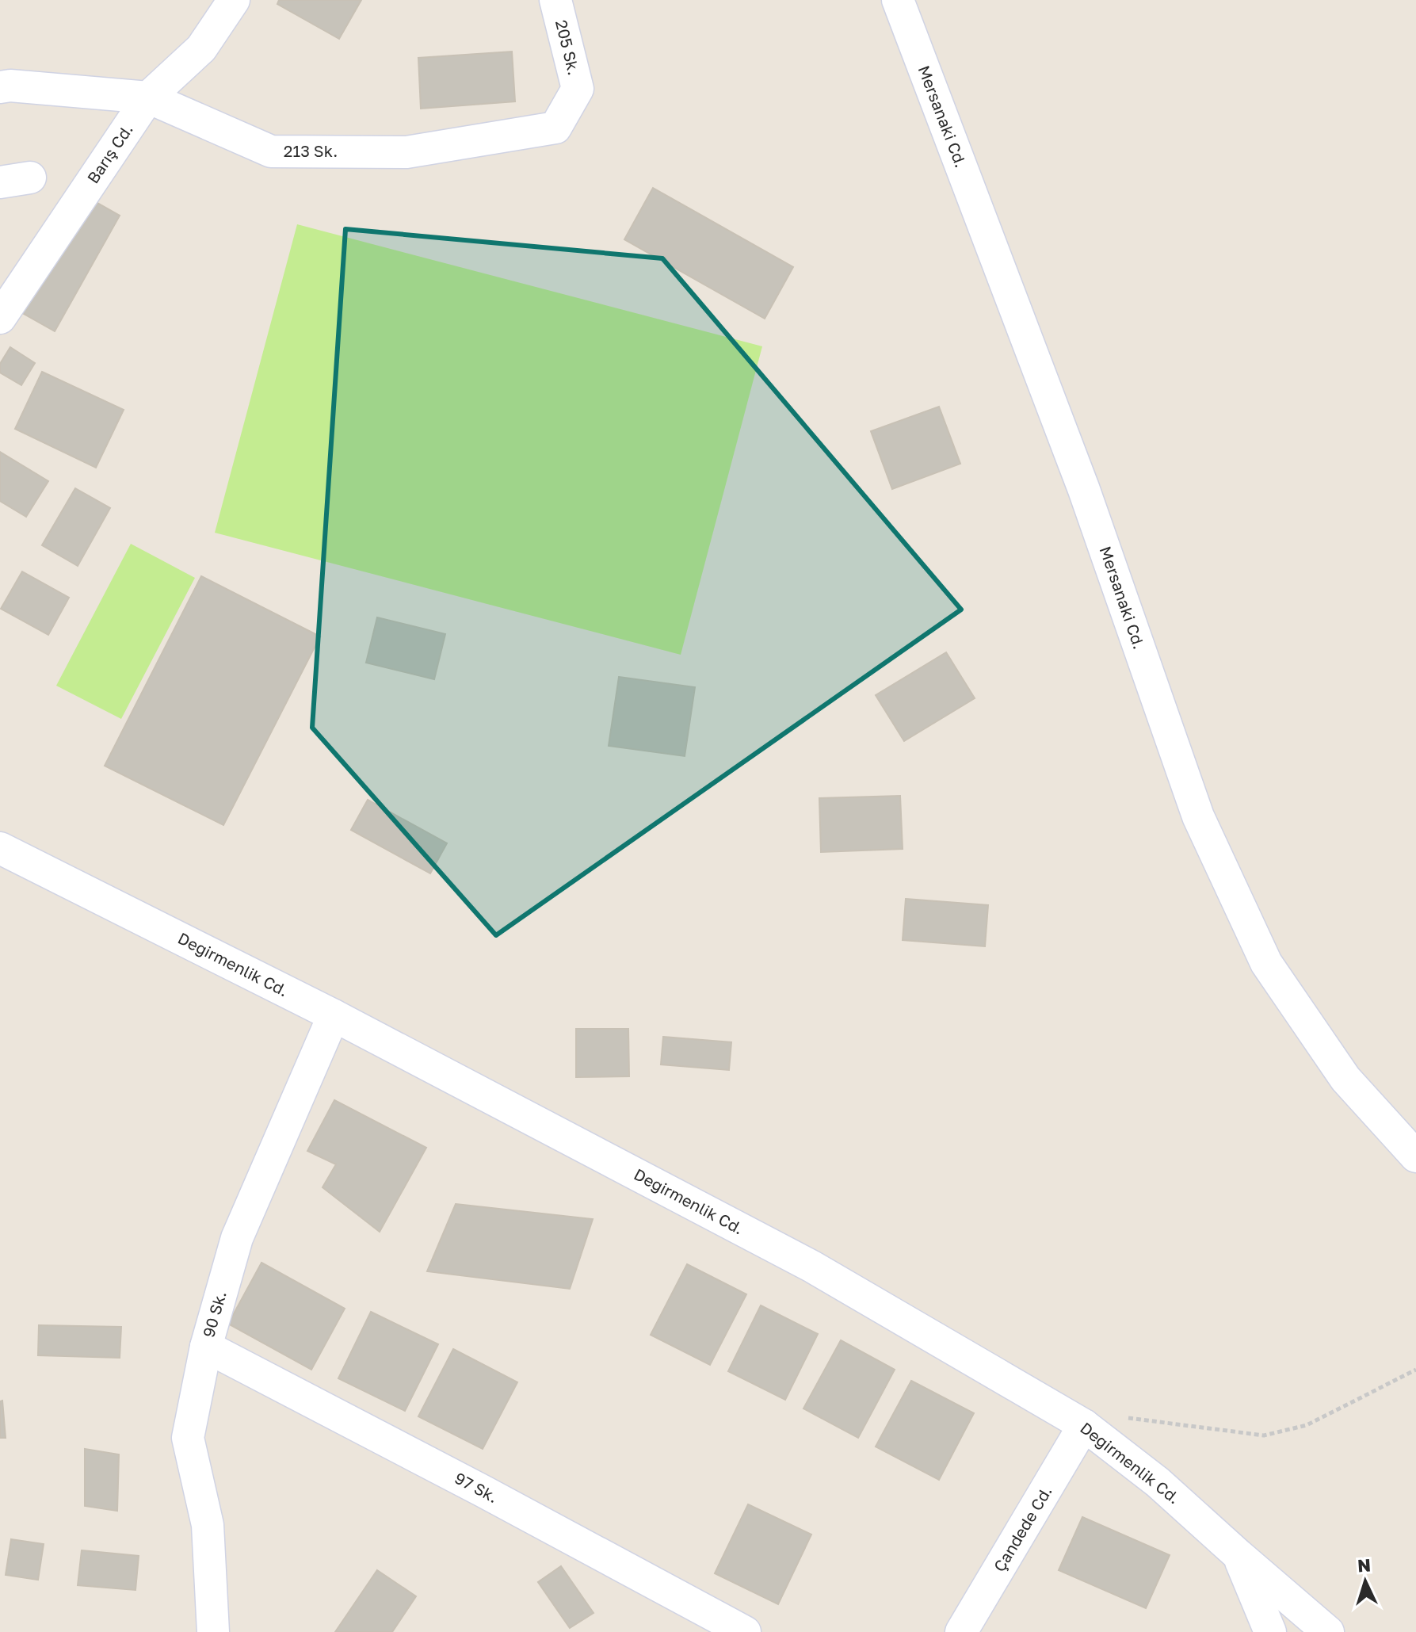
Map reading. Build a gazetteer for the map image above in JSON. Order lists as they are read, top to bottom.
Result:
{
  "streets": {
    "street": [
      "205 Sk.",
      "Mersanaki Cd.",
      "213 Sk.",
      "Barış Cd.",
      "Değirmenlik Cd.",
      "90 Sk.",
      "97 Sk.",
      "Çandede Cd."
    ]
  },
  "crossings": [
    ["205 Sk.", "213 Sk."],
    ["213 Sk.", "Barış Cd."],
    ["Değirmenlik Cd.", "90 Sk."],
    ["Değirmenlik Cd.", "Çandede Cd."],
    ["90 Sk.", "97 Sk."]
  ],
  "north": "top"
}
